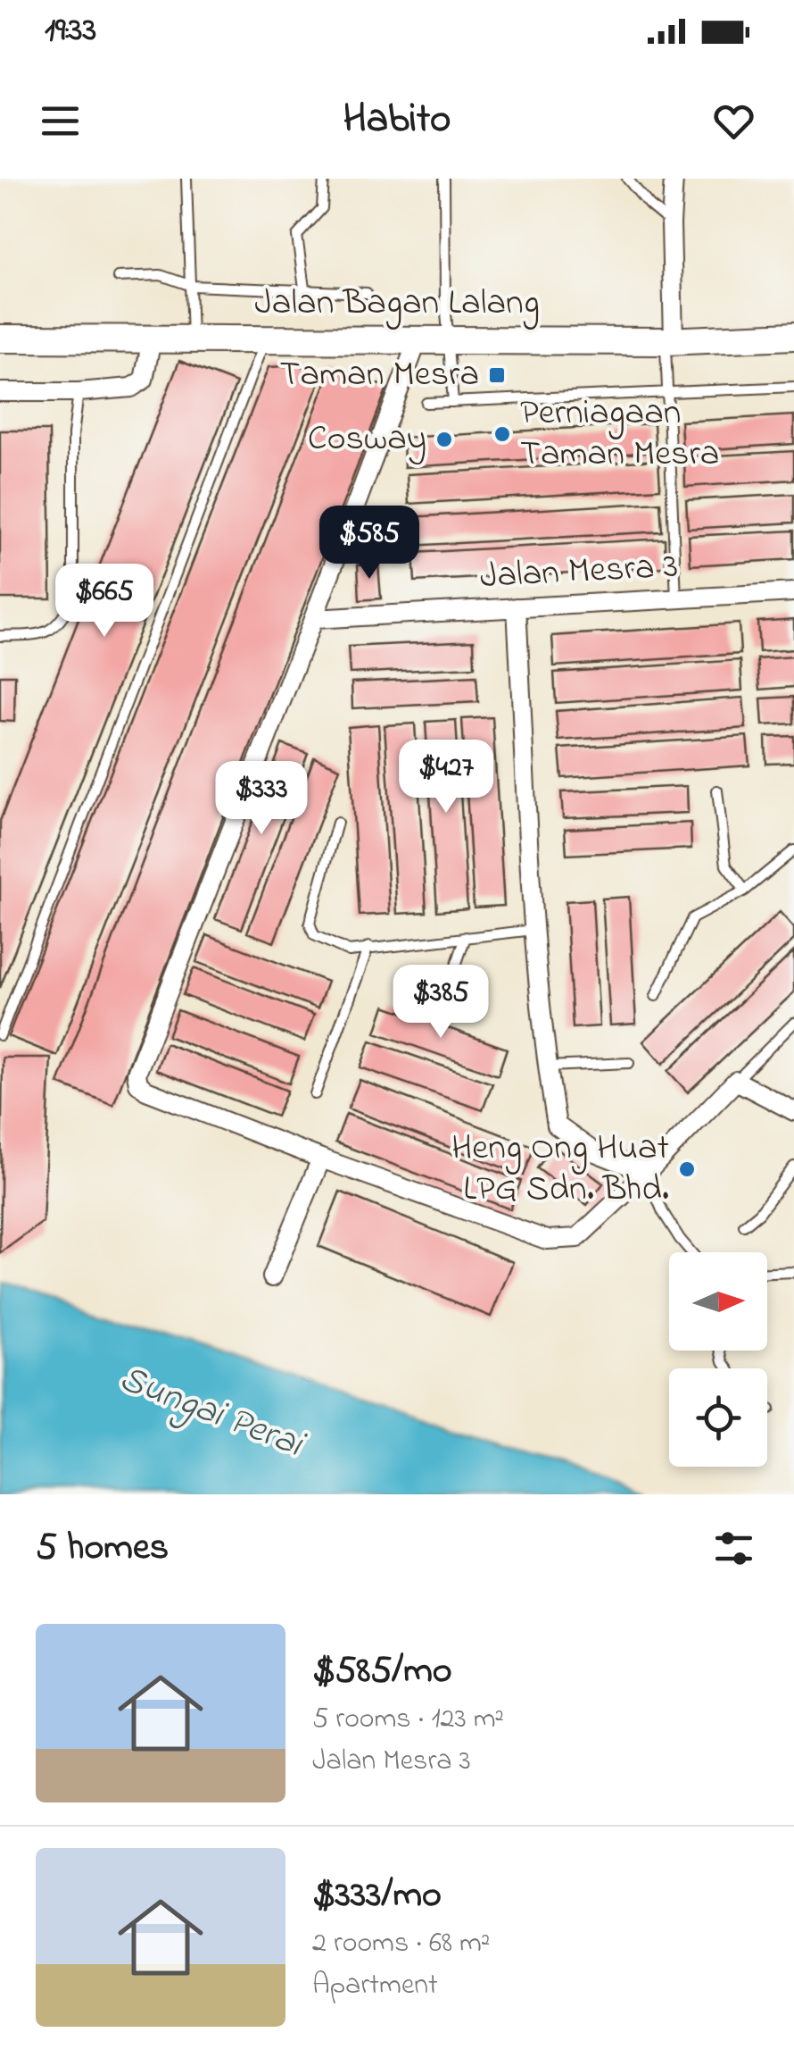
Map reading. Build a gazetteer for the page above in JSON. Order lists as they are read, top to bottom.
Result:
{
  "streets": {
    "main road": ["Jalan Bagan Lalang"],
    "street": ["Jalan Mesra 3"]
  },
  "water": ["Sungai Perai"],
  "places": {
    "transit": ["Taman Mesra"],
    "other": ["Perniagaan Taman Mesra", "Cosway", "Heng Ong Huat LPG Sdn. Bhd."]
  },
  "north": "right",
  "page": {
    "status": "19:33",
    "header": "Habito",
    "price": [
      "$585",
      "$665",
      "$427",
      "$333",
      "$385"
    ],
    "heading": "5 homes",
    "list": [
      {
        "name": "$585/mo",
        "note": "5 rooms · 123 m² · Jalan Mesra 3"
      },
      {
        "name": "$333/mo",
        "note": "2 rooms · 68 m² · Apartment"
      }
    ]
  }
}
